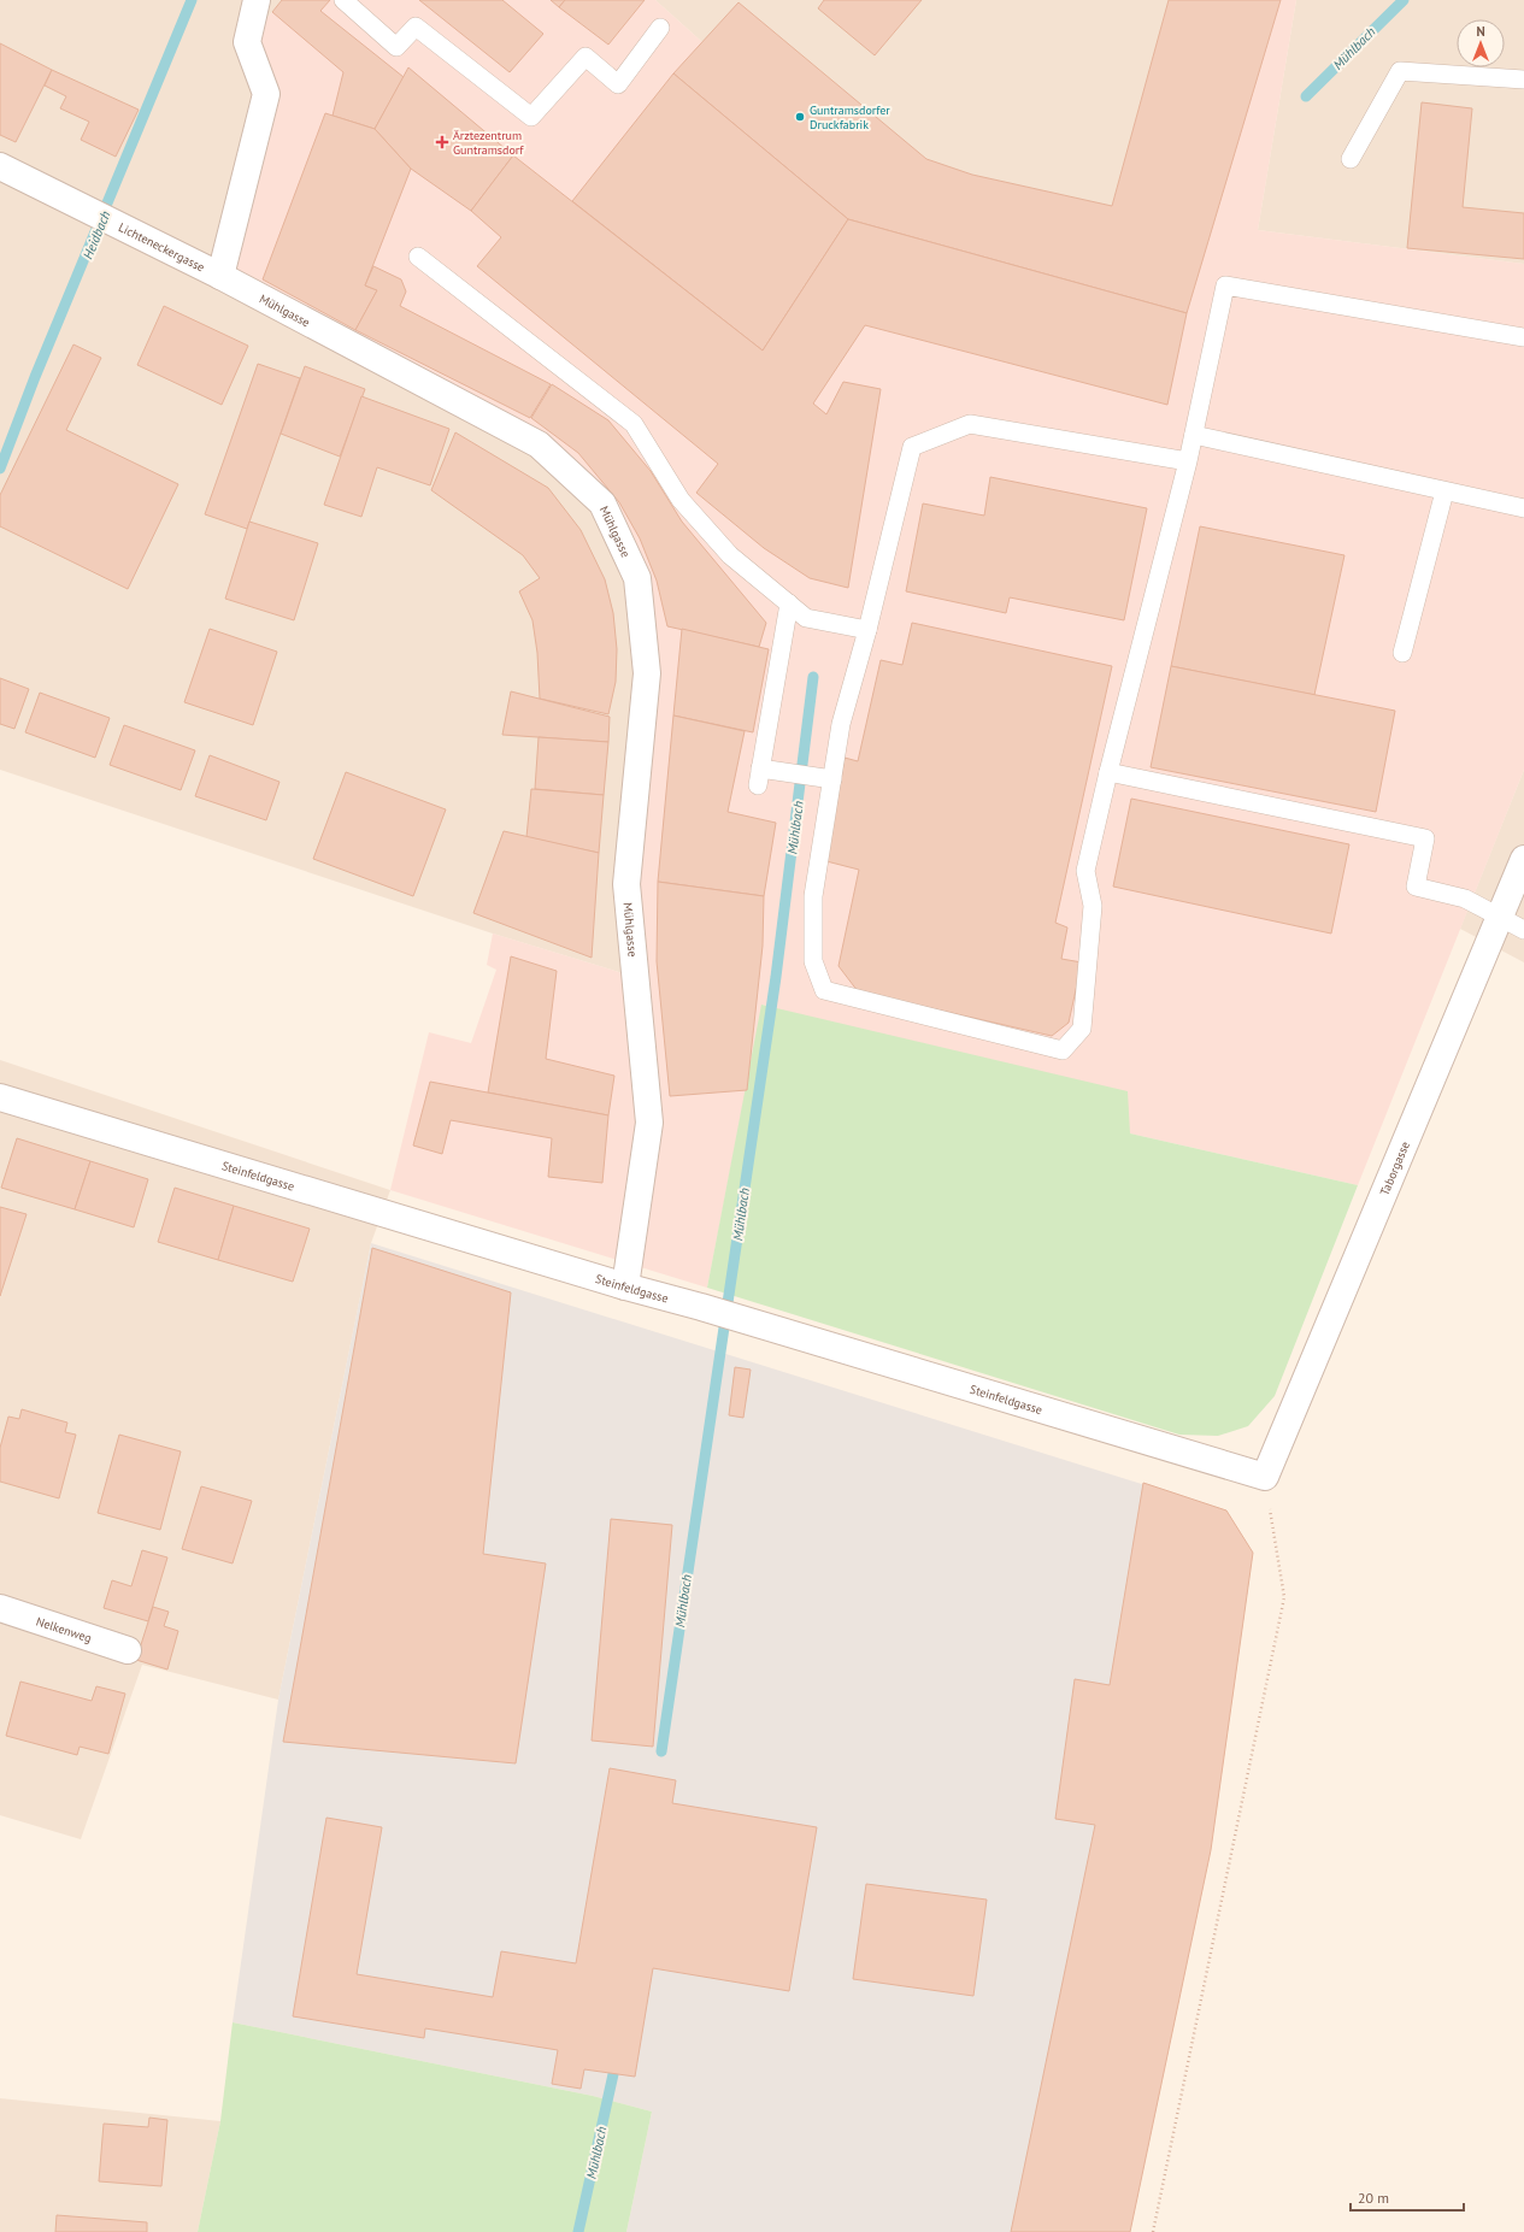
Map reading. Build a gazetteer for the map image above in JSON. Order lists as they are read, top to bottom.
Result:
{
  "streets": {
    "street": [
      "Lichteneckergasse",
      "Mühlgasse",
      "Taborgasse",
      "Steinfeldgasse",
      "Nelkenweg"
    ]
  },
  "crossings": [
    ["Lichteneckergasse", "Mühlgasse"],
    ["Mühlgasse", "Steinfeldgasse"],
    ["Taborgasse", "Steinfeldgasse"]
  ],
  "water": ["Mühlbach", "Heidbach"],
  "places": {
    "other": ["Guntramsdorfer Druckfabrik"],
    "health": ["Ärztezentrum Guntramsdorf"]
  },
  "scale_bar": "20 m",
  "north": "top"
}
